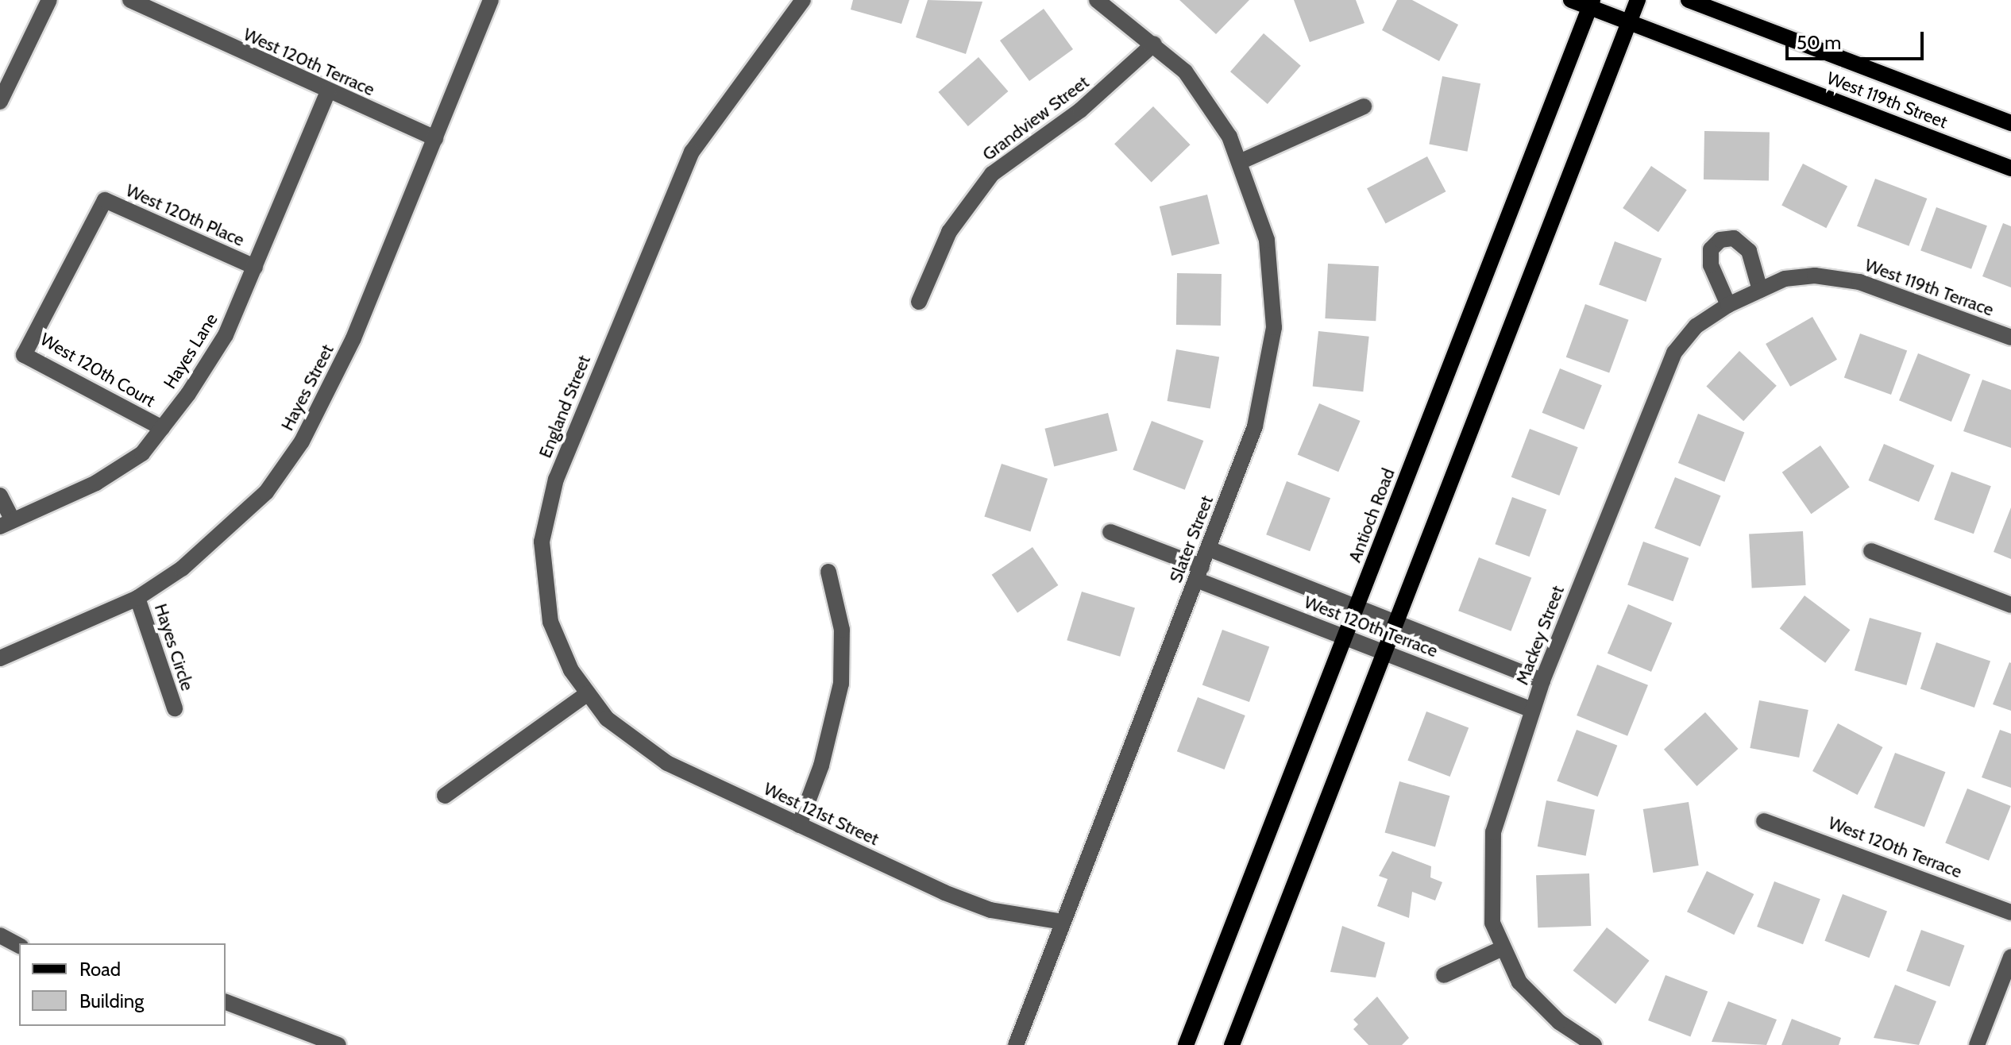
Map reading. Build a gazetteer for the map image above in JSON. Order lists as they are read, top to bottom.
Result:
{
  "streets": {
    "main road": ["West 119th Street", "Antioch Road"],
    "street": [
      "West 120th Terrace",
      "Grandview Street",
      "West 120th Place",
      "West 119th Terrace",
      "Hayes Lane",
      "West 120th Court",
      "Hayes Street",
      "England Street",
      "Slater Street",
      "Mackey Street",
      "Hayes Circle",
      "West 121st Street"
    ]
  },
  "crossings": [
    ["West 120th Terrace", "Hayes Lane"],
    ["West 120th Terrace", "Hayes Street"],
    ["West 120th Terrace", "Antioch Road"],
    ["West 120th Terrace", "Slater Street"],
    ["West 120th Terrace", "Mackey Street"],
    ["West 119th Street", "Antioch Road"],
    ["West 120th Place", "Hayes Lane"],
    ["West 120th Place", "West 120th Court"],
    ["West 119th Terrace", "Mackey Street"],
    ["Hayes Lane", "West 120th Court"],
    ["Hayes Street", "Hayes Circle"],
    ["England Street", "West 121st Street"],
    ["Slater Street", "West 121st Street"]
  ],
  "legend": ["Road", "Building"],
  "scale_bar": "50 m"
}
